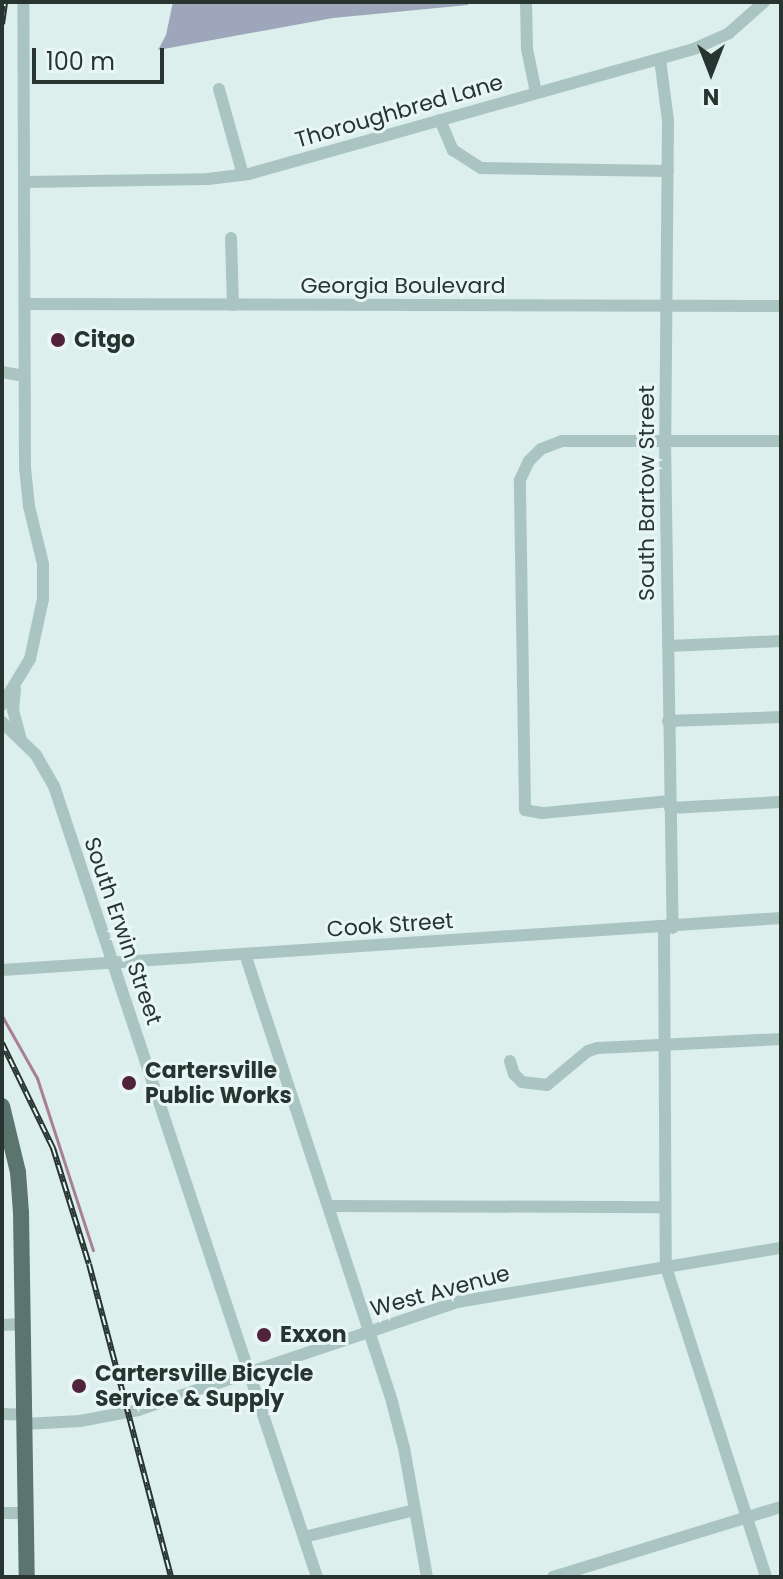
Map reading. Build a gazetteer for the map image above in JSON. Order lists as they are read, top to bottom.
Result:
{
  "streets": {
    "street": [
      "Thoroughbred Lane",
      "Georgia Boulevard",
      "South Bartow Street",
      "Cook Street",
      "South Erwin Street",
      "West Avenue"
    ]
  },
  "crossings": [
    ["Thoroughbred Lane", "South Bartow Street"],
    ["Georgia Boulevard", "South Bartow Street"],
    ["South Bartow Street", "Cook Street"],
    ["South Bartow Street", "West Avenue"],
    ["Cook Street", "South Erwin Street"],
    ["South Erwin Street", "West Avenue"]
  ],
  "places": [
    "Citgo",
    "Cartersville Public Works",
    "Exxon",
    "Cartersville Bicycle Service & Supply"
  ],
  "scale_bar": "100 m",
  "north": "bottom"
}
